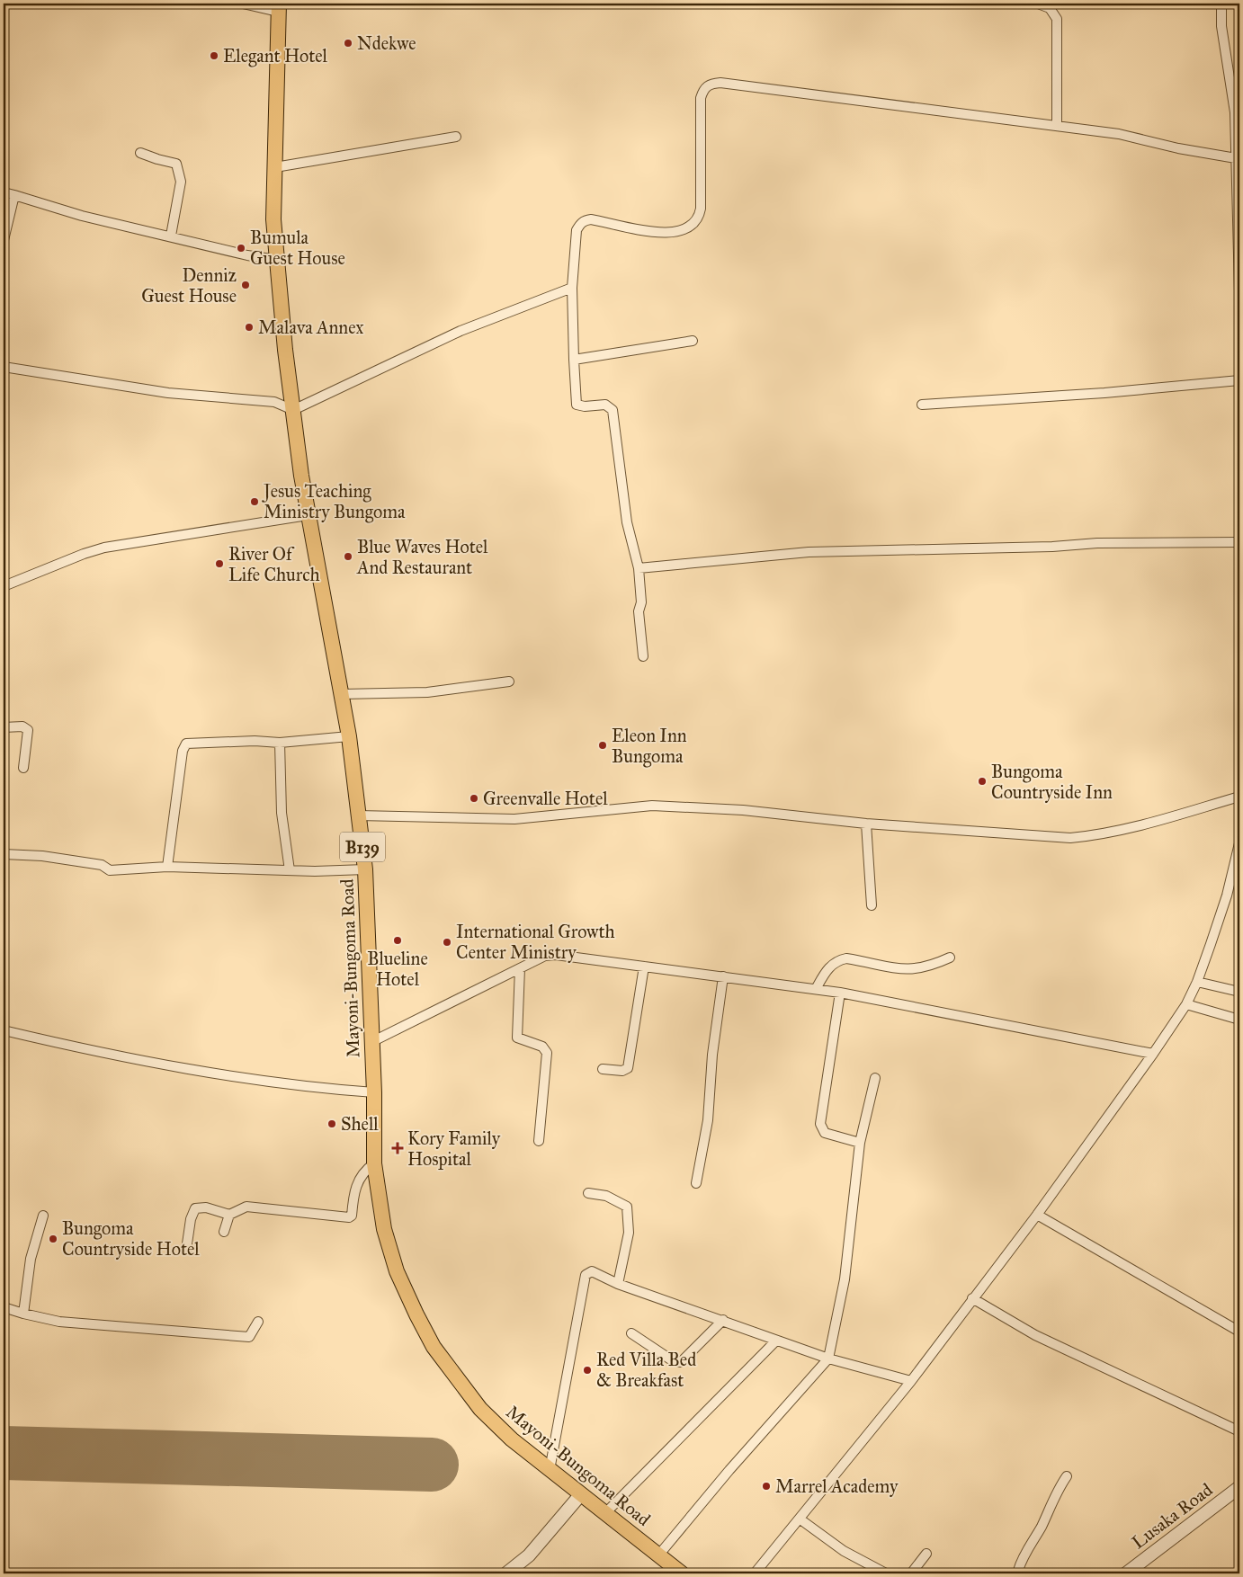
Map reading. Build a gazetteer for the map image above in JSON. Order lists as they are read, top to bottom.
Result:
{
  "streets": {
    "main road": ["B139", "Mayoni-Bungoma Road"],
    "street": ["Lusaka Road"]
  },
  "places": {
    "other": [
      "Ndekwe",
      "Elegant Hotel",
      "Bumula Guest House",
      "Denniz Guest House",
      "Malava Annex",
      "Jesus Teaching Ministry Bungoma",
      "Blue Waves Hotel And Restaurant",
      "River Of Life Church",
      "Eleon Inn Bungoma",
      "Bungoma Countryside Inn",
      "Greenvalle Hotel",
      "Blueline Hotel",
      "International Growth Center Ministry",
      "Shell",
      "Bungoma Countryside Hotel",
      "Red Villa Bed & Breakfast",
      "Marrel Academy"
    ],
    "health": ["Kory Family Hospital"]
  }
}
